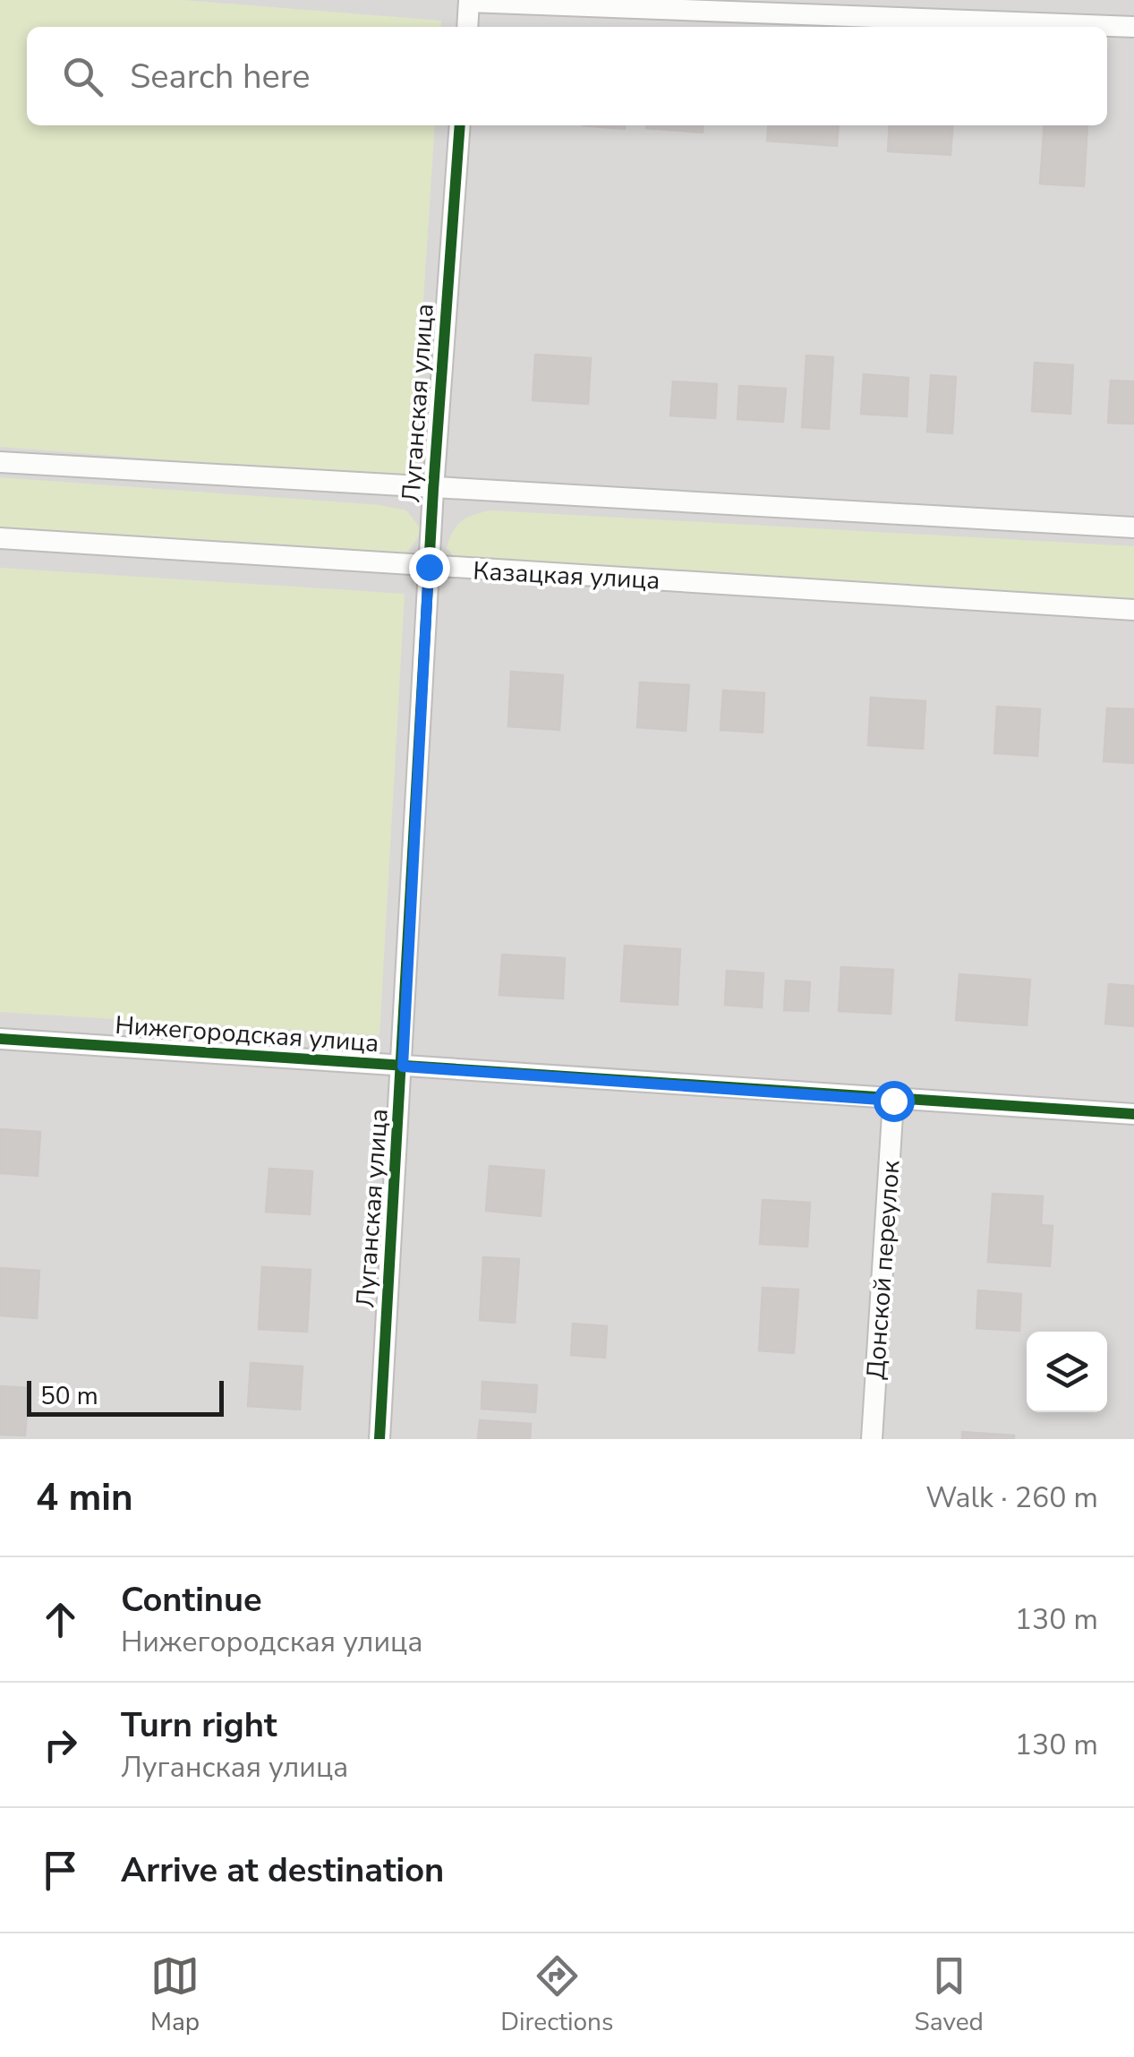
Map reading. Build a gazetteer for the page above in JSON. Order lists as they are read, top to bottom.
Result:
{
  "streets": {
    "street": [
      "Луганская улица",
      "Казацкая улица",
      "Нижегородская улица",
      "Донской переулок"
    ]
  },
  "crossings": [
    ["Луганская улица", "Казацкая улица"],
    ["Луганская улица", "Нижегородская улица"],
    ["Нижегородская улица", "Донской переулок"]
  ],
  "scale_bar": "50 m",
  "page": {
    "search": "Search here",
    "scale": "50 m",
    "heading": ["4 min", "Walk · 260 m"],
    "list": [
      ["Continue", "Нижегородская улица", "130 m"],
      ["Turn right", "Луганская улица", "130 m"],
      "Arrive at destination"
    ],
    "nav": ["Map", "Directions", "Saved"]
  }
}
